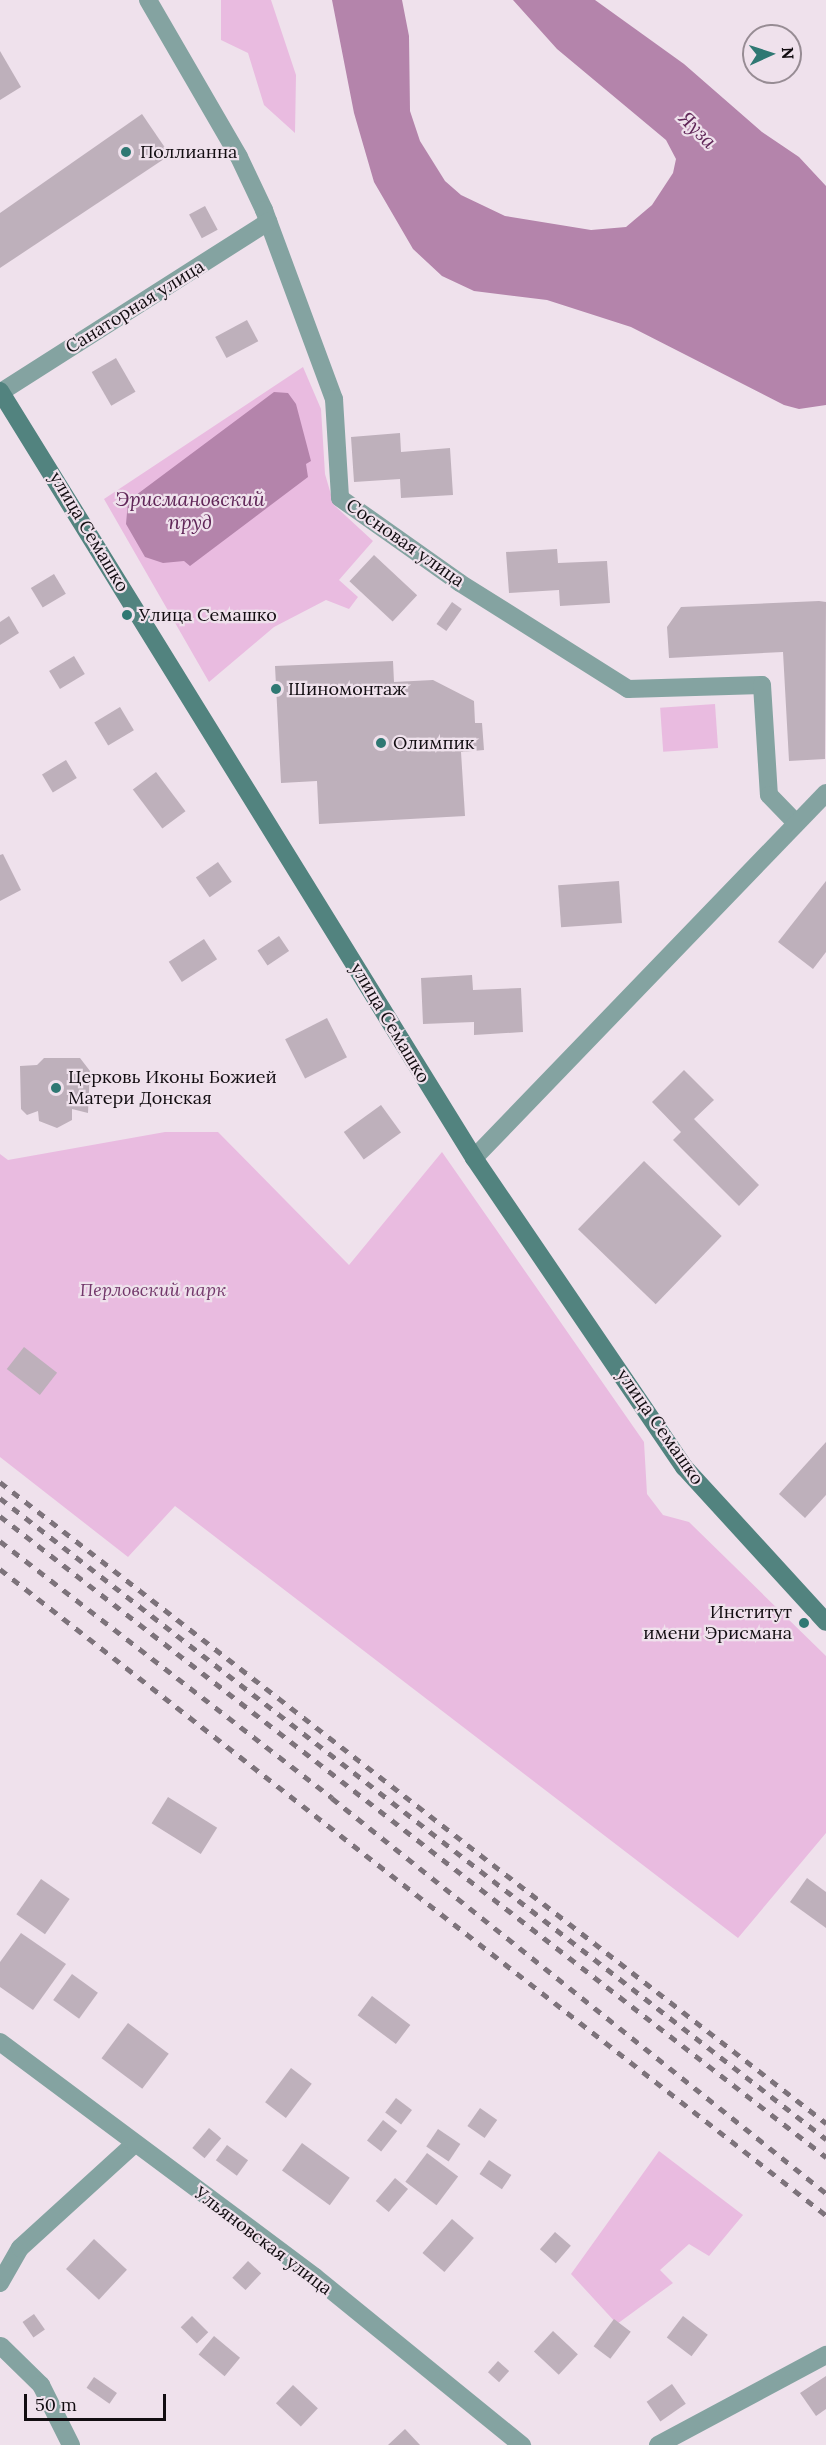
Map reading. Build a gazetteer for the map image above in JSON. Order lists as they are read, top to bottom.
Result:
{
  "streets": {
    "main road": ["улица Семашко"],
    "street": ["Санаторная улица", "Сосновая улица", "Ульяновская улица"]
  },
  "crossings": [
    ["Санаторная улица", "улица Семашко"],
    ["Санаторная улица", "Сосновая улица"]
  ],
  "water": ["Яуза", "Эрисмановский пруд"],
  "parks": ["Перловский парк"],
  "places": [
    "Поллианна",
    "Улица Семашко",
    "Шиномонтаж",
    "Олимпик",
    "Церковь Иконы Божией Матери Донская",
    "Институт имени Эрисмана"
  ],
  "scale_bar": "50 m",
  "north": "right"
}
